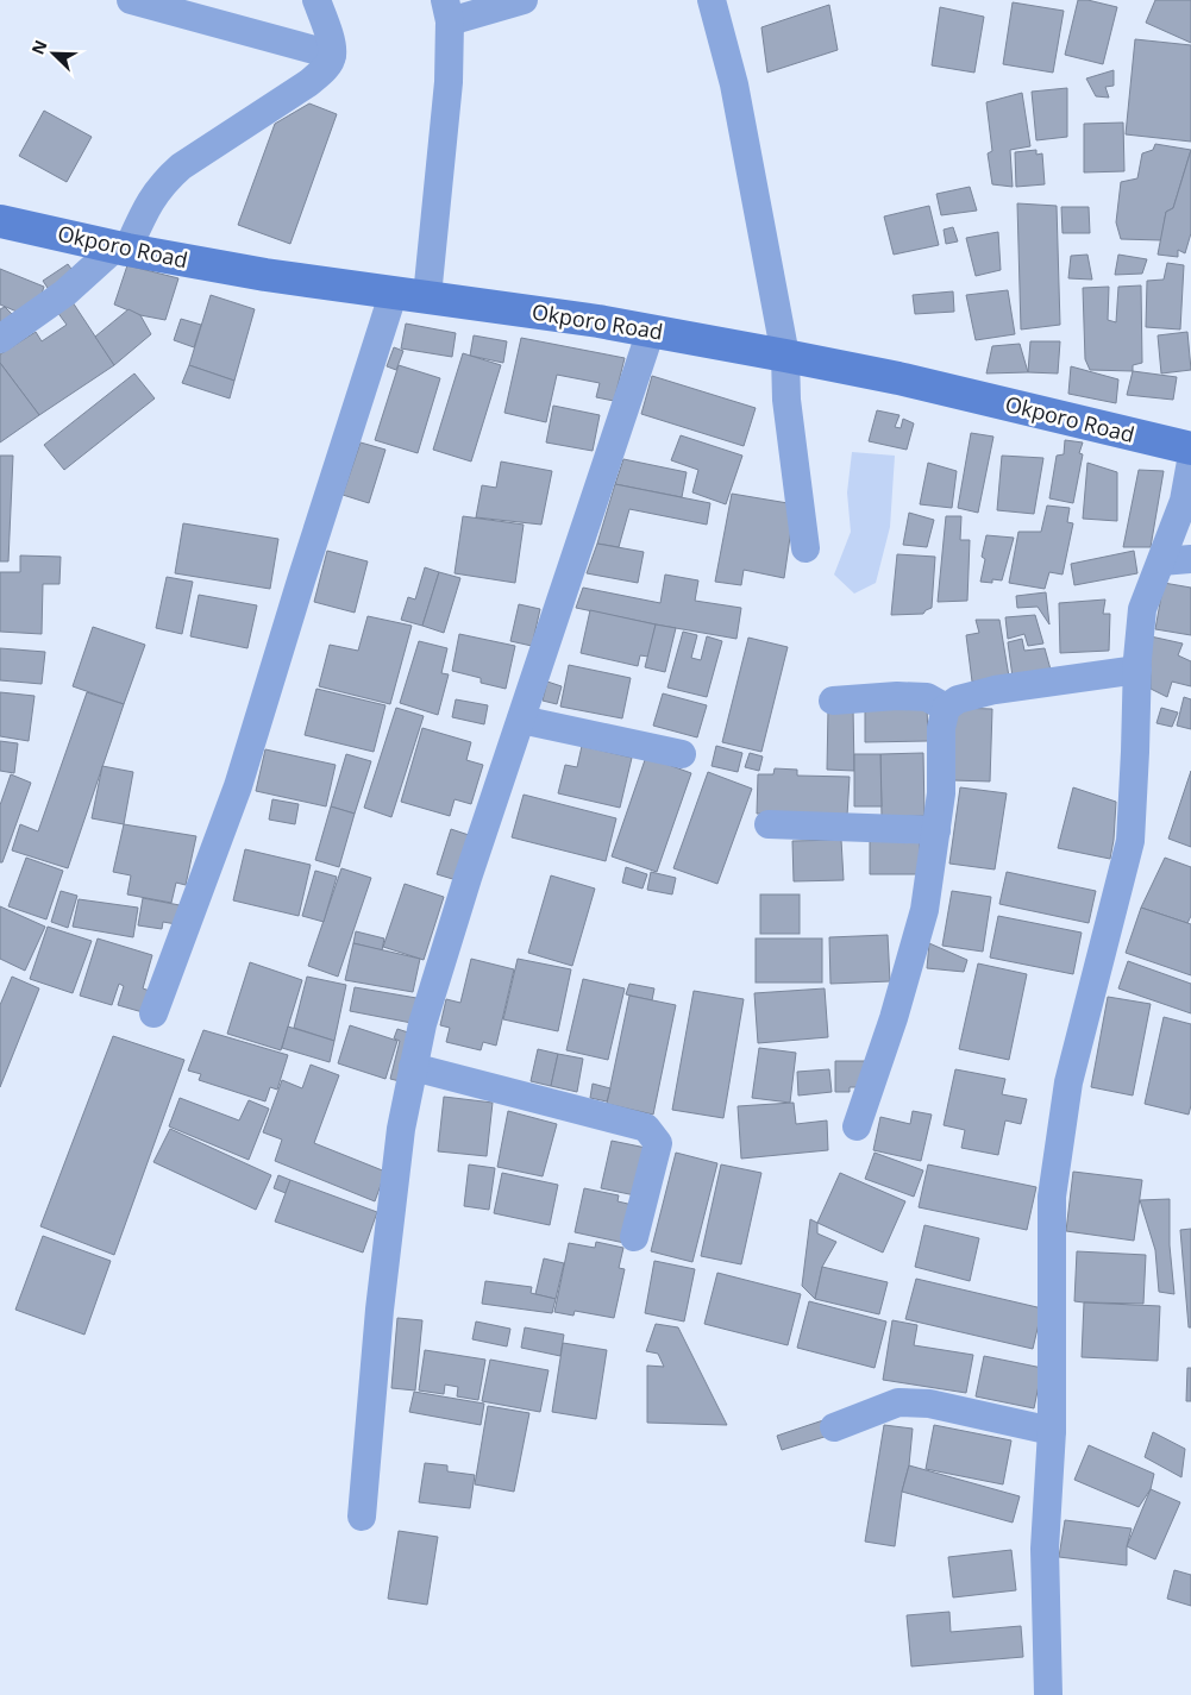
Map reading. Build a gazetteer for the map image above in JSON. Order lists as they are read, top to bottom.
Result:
{
  "streets": {
    "main road": ["Okporo Road"]
  },
  "north": "top left"
}
